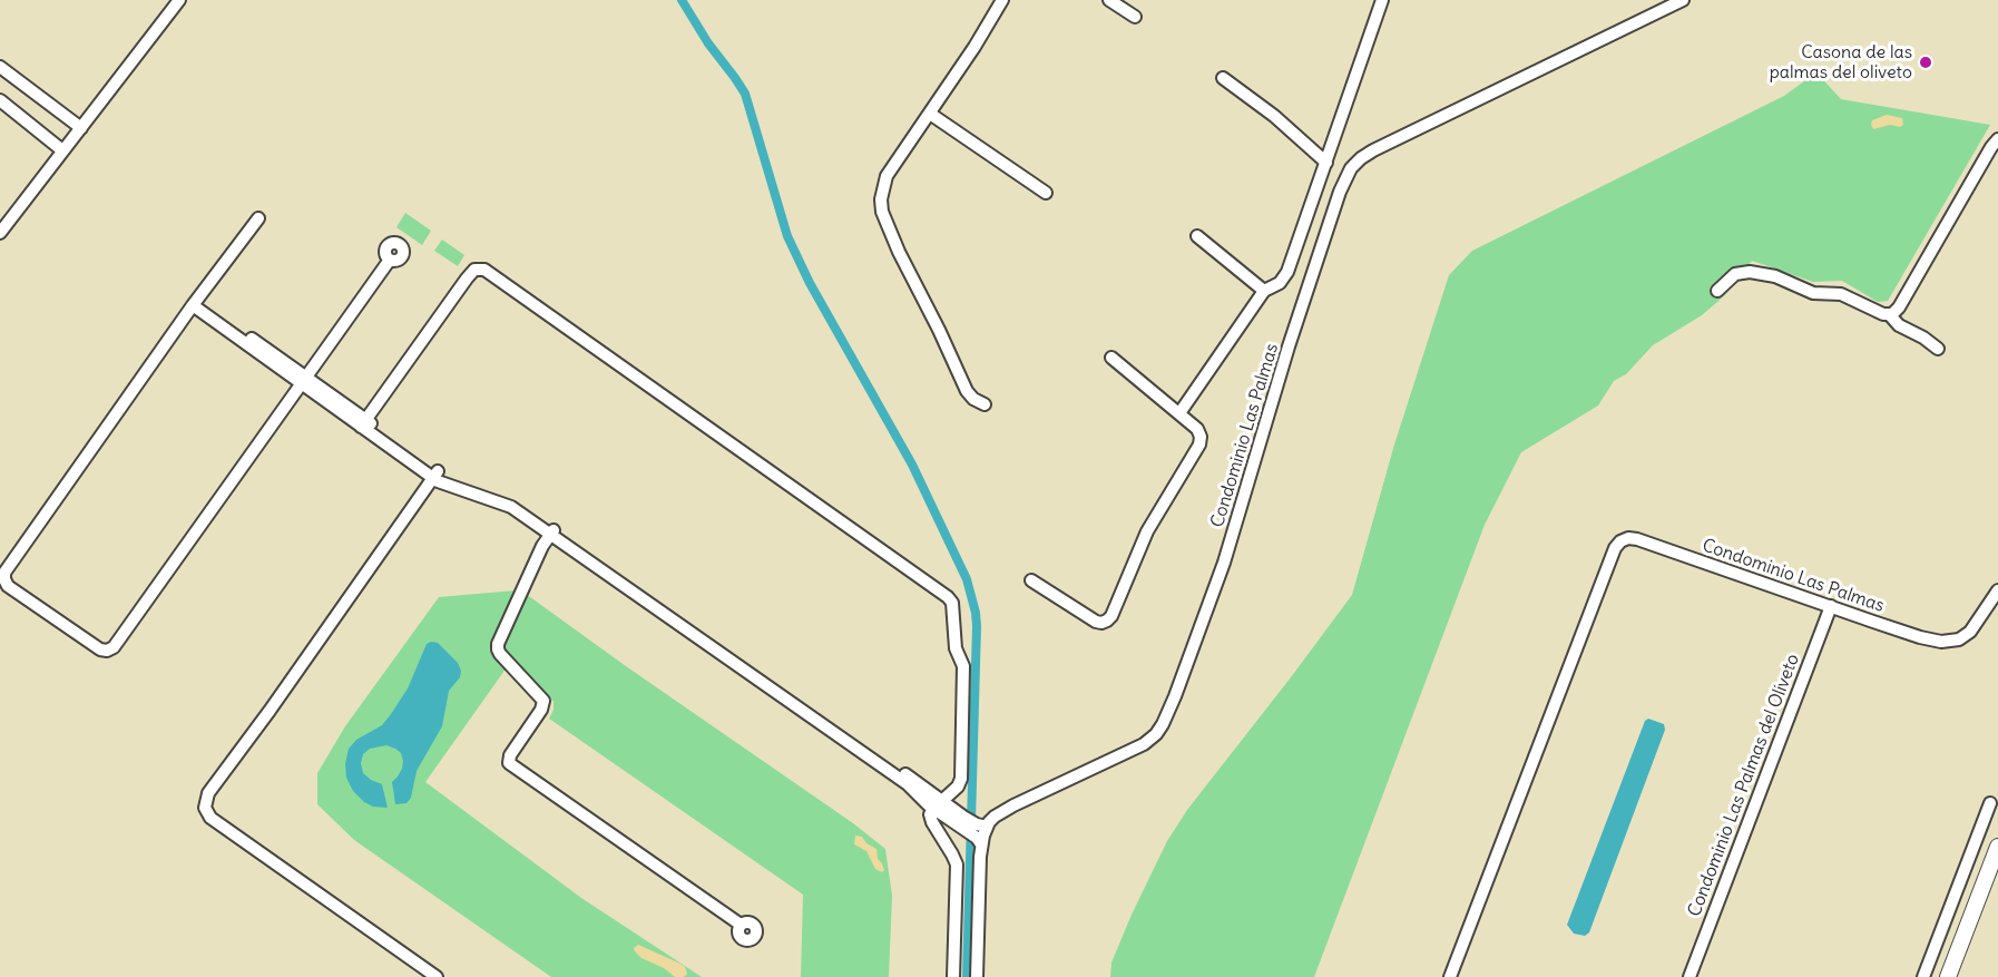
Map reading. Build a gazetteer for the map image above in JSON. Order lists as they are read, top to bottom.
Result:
{
  "streets": {
    "street": ["Condominio Las Palmas", "Condominio Las Palmas del Oliveto"]
  },
  "crossings": [
    ["Condominio Las Palmas", "Condominio Las Palmas del Oliveto"]
  ],
  "places": ["Casona de las palmas del oliveto"]
}
